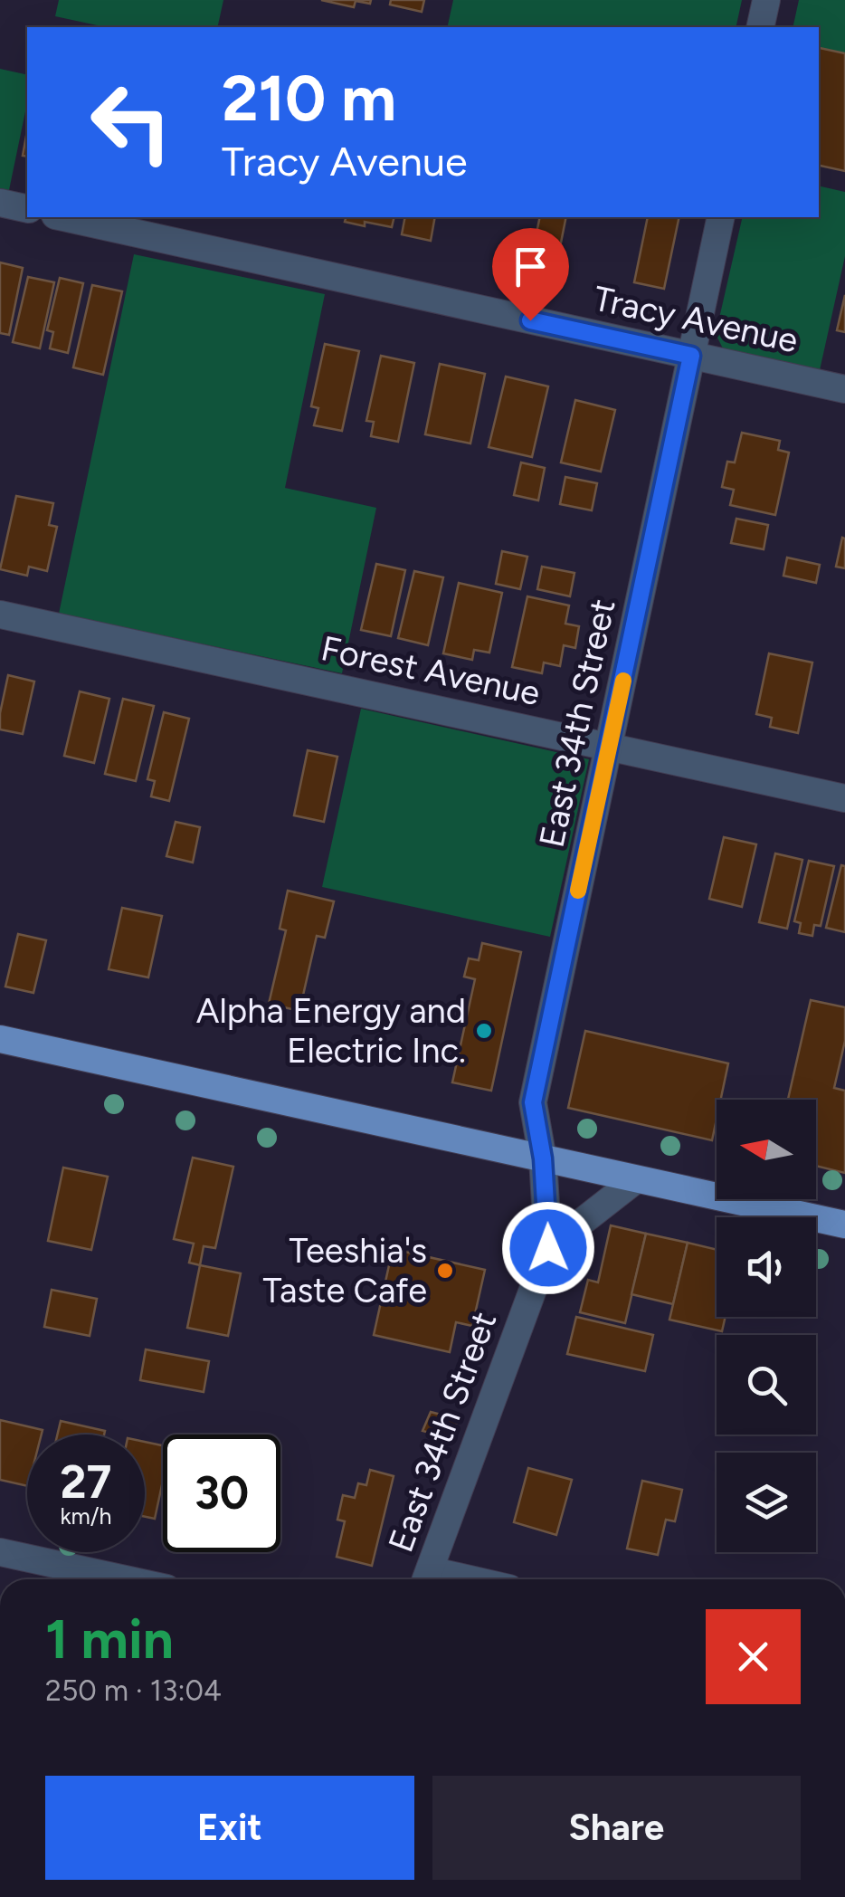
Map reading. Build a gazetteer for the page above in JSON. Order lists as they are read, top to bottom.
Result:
{
  "streets": {
    "street": ["Tracy Avenue", "Forest Avenue", "East 34th Street"]
  },
  "crossings": [
    ["Tracy Avenue", "East 34th Street"],
    ["Forest Avenue", "East 34th Street"]
  ],
  "places": ["Alpha Energy and Electric Inc.", "Teeshia's Taste Cafe"],
  "north": "left",
  "page": {
    "turn": ["210 m", "Tracy Avenue"],
    "speed": "27 km/h",
    "limit": "30",
    "heading": ["1 min", "250 m · 13:04"],
    "buttons": ["Exit", "Share"]
  }
}
